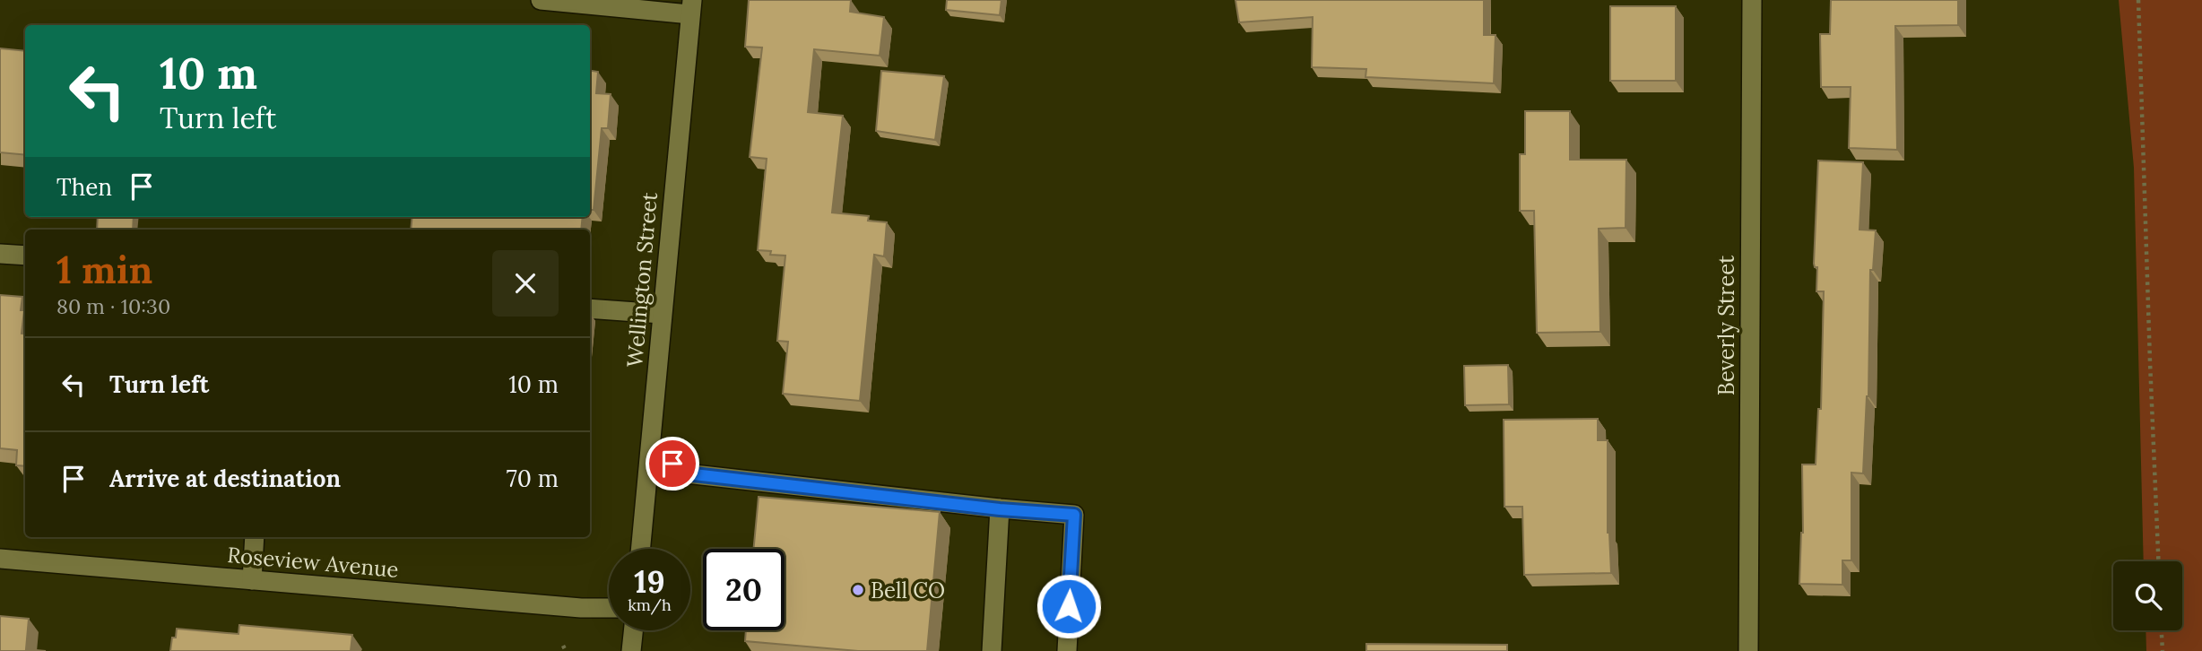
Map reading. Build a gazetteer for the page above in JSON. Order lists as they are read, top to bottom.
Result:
{
  "streets": {
    "street": ["Wellington Street", "Beverly Street", "Roseview Avenue"]
  },
  "places": ["Bell CO"],
  "page": {
    "turn": ["10 m", "Turn left"],
    "then": "Then",
    "heading": ["1 min", "80 m · 10:30"],
    "list": [
      {
        "name": "Turn left",
        "value": "10 m"
      },
      {
        "name": "Arrive at destination",
        "value": "70 m"
      }
    ],
    "speed": "19 km/h",
    "limit": "20"
  }
}
